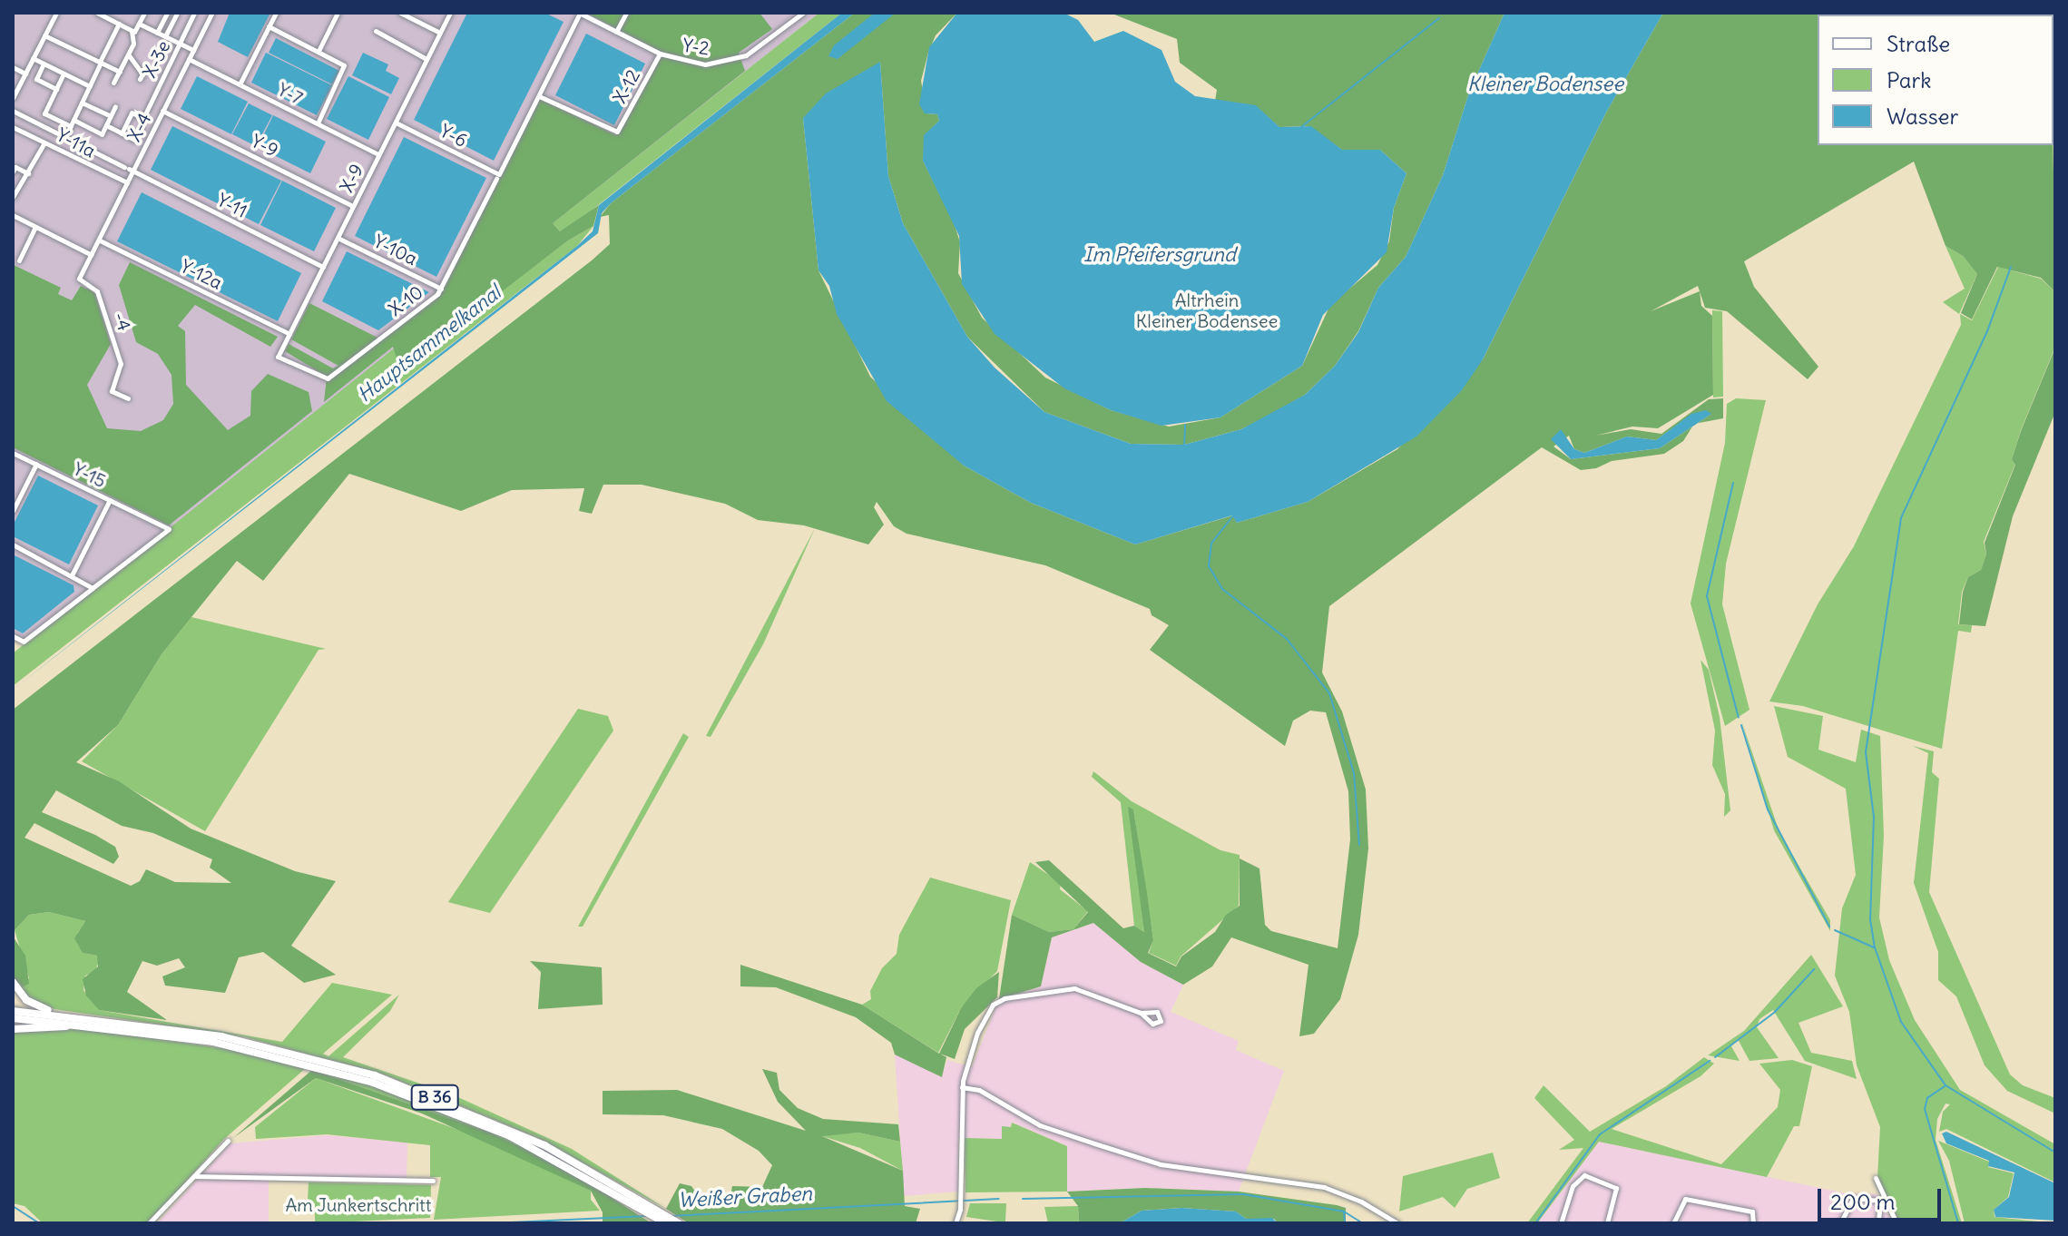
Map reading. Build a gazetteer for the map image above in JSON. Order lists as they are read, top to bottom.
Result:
{
  "streets": {
    "highway": ["B 36"],
    "street": [
      "Y-2",
      "X-3e",
      "X-12",
      "Y-7",
      "X-4",
      "Y-6",
      "Y-11a",
      "Y-9",
      "X-9",
      "Y-11",
      "Y-10a",
      "Y-12a",
      "X-10",
      "-4",
      "Y-15"
    ]
  },
  "crossings": [
    ["Y-2", "X-12"],
    ["Y-2", "X-10"],
    ["X-12", "X-10"],
    ["Y-7", "X-4"],
    ["Y-7", "X-9"],
    ["X-4", "Y-11a"],
    ["X-4", "Y-9"],
    ["X-4", "Y-11"],
    ["X-4", "Y-12a"],
    ["X-4", "-4"],
    ["Y-6", "X-9"],
    ["Y-6", "X-10"],
    ["Y-9", "X-9"],
    ["X-9", "Y-11"],
    ["X-9", "Y-10a"],
    ["X-9", "Y-12a"],
    ["X-9", "X-10"],
    ["Y-10a", "X-10"]
  ],
  "water": [
    "Kleiner Bodensee",
    "Im Pfeifersgrund",
    "Hauptsammelkanal",
    "Weißer Graben"
  ],
  "parks": ["Altrhein Kleiner Bodensee", "Am Junkertschritt"],
  "legend": ["Straße", "Park", "Wasser"],
  "scale_bar": "200 m"
}
